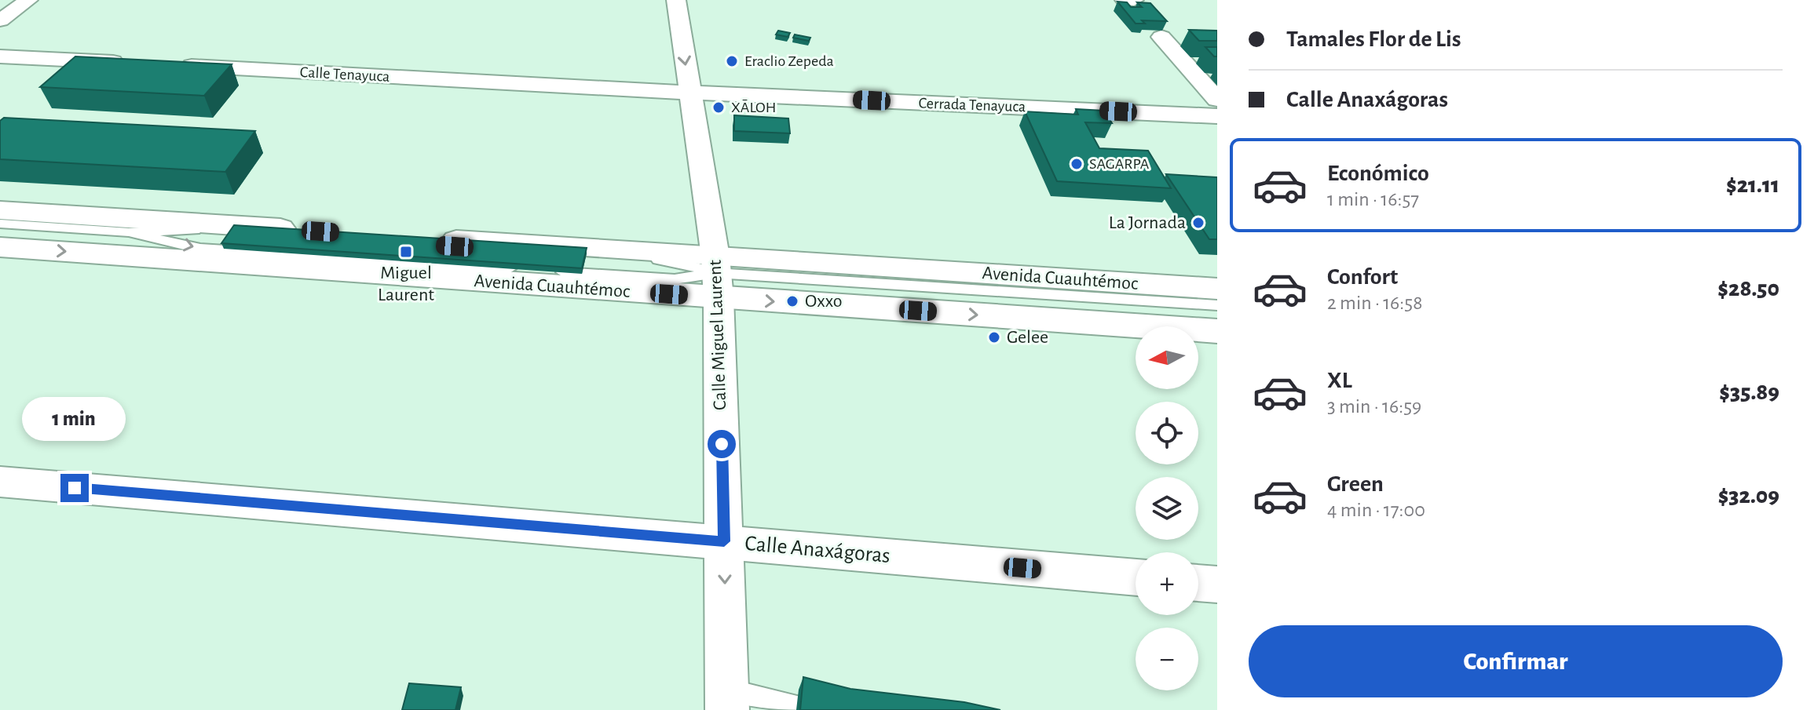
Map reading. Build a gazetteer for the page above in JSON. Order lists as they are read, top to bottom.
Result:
{
  "streets": {
    "main road": ["Avenida Cuauhtémoc"],
    "street": [
      "Calle Tenayuca",
      "Cerrada Tenayuca",
      "Calle Miguel Laurent",
      "Calle Anaxágoras"
    ]
  },
  "crossings": [
    ["Calle Tenayuca", "Cerrada Tenayuca"],
    ["Calle Tenayuca", "Calle Miguel Laurent"],
    ["Cerrada Tenayuca", "Calle Miguel Laurent"],
    ["Avenida Cuauhtémoc", "Calle Miguel Laurent"],
    ["Calle Miguel Laurent", "Calle Anaxágoras"]
  ],
  "one_way": ["Calle Miguel Laurent"],
  "places": {
    "other": [
      "Eraclio Zepeda",
      "XĀLOH",
      "SAGARPA",
      "La Jornada",
      "Oxxo",
      "Gelee"
    ],
    "transit": ["Miguel Laurent"]
  },
  "north": "left",
  "page": {
    "banner": ["Tamales Flor de Lis", "Calle Anaxágoras"],
    "list": [
      {
        "name": "Económico",
        "note": "1 min · 16:57",
        "value": "$21.11"
      },
      {
        "name": "Confort",
        "note": "2 min · 16:58",
        "value": "$28.50"
      },
      {
        "name": "XL",
        "note": "3 min · 16:59",
        "value": "$35.89"
      },
      {
        "name": "Green",
        "note": "4 min · 17:00",
        "value": "$32.09"
      }
    ],
    "map_buttons": ["+", "−"],
    "bubble": "1 min",
    "buttons": "Confirmar"
  }
}
